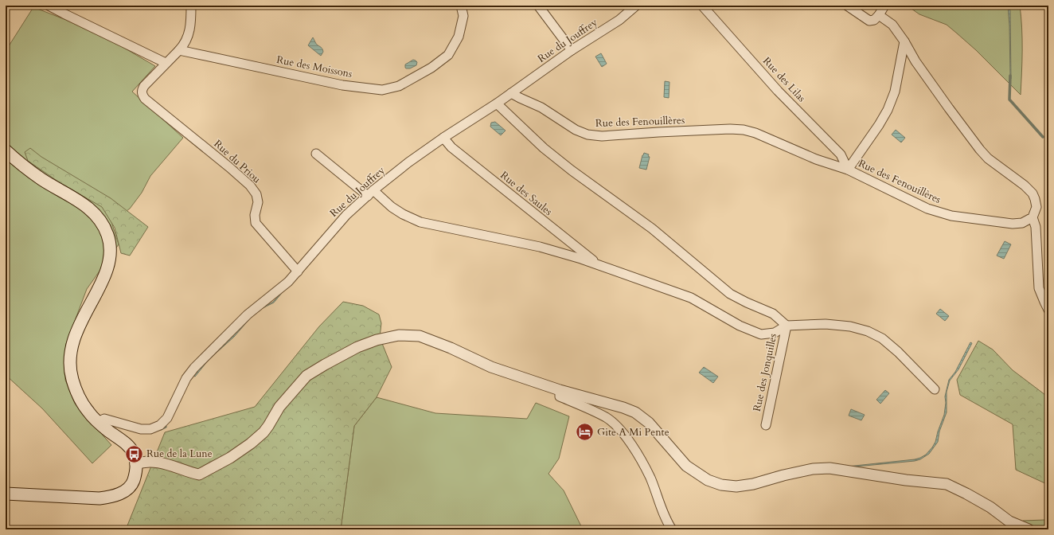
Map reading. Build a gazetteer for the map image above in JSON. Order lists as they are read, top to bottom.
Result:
{
  "streets": {
    "street": [
      "Rue du Jouffrey",
      "Rue des Moissons",
      "Rue des Lilas",
      "Rue des Fenouillères",
      "Rue du Priou",
      "Rue des Saules",
      "Rue des Jonquilles"
    ]
  },
  "crossings": [
    ["Rue du Jouffrey", "Rue des Fenouillères"],
    ["Rue du Jouffrey", "Rue du Priou"],
    ["Rue du Jouffrey", "Rue des Saules"],
    ["Rue des Lilas", "Rue des Fenouillères"]
  ],
  "places": {
    "hotel": ["Gite A Mi Pente"],
    "bus stop": ["Rue de la Lune"]
  }
}
